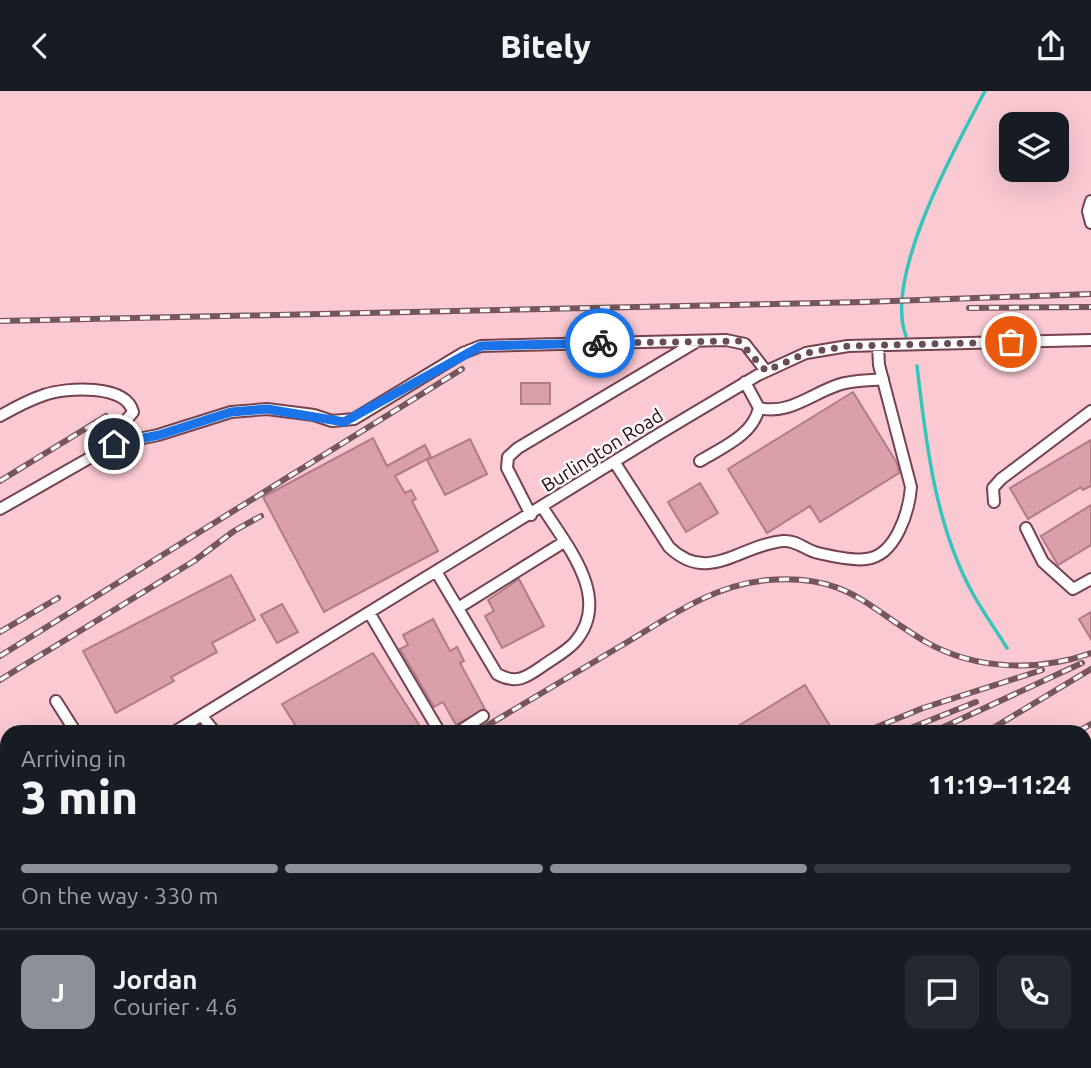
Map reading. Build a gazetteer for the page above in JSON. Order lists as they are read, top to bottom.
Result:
{
  "streets": {
    "street": ["Burlington Road"]
  },
  "page": {
    "header": "Bitely",
    "heading": ["3 min", "Arriving in", "11:19–11:24"],
    "panel": ["Jordan", "Courier · 4.6"],
    "bar": "On the way · 330 m",
    "round": "J"
  }
}
